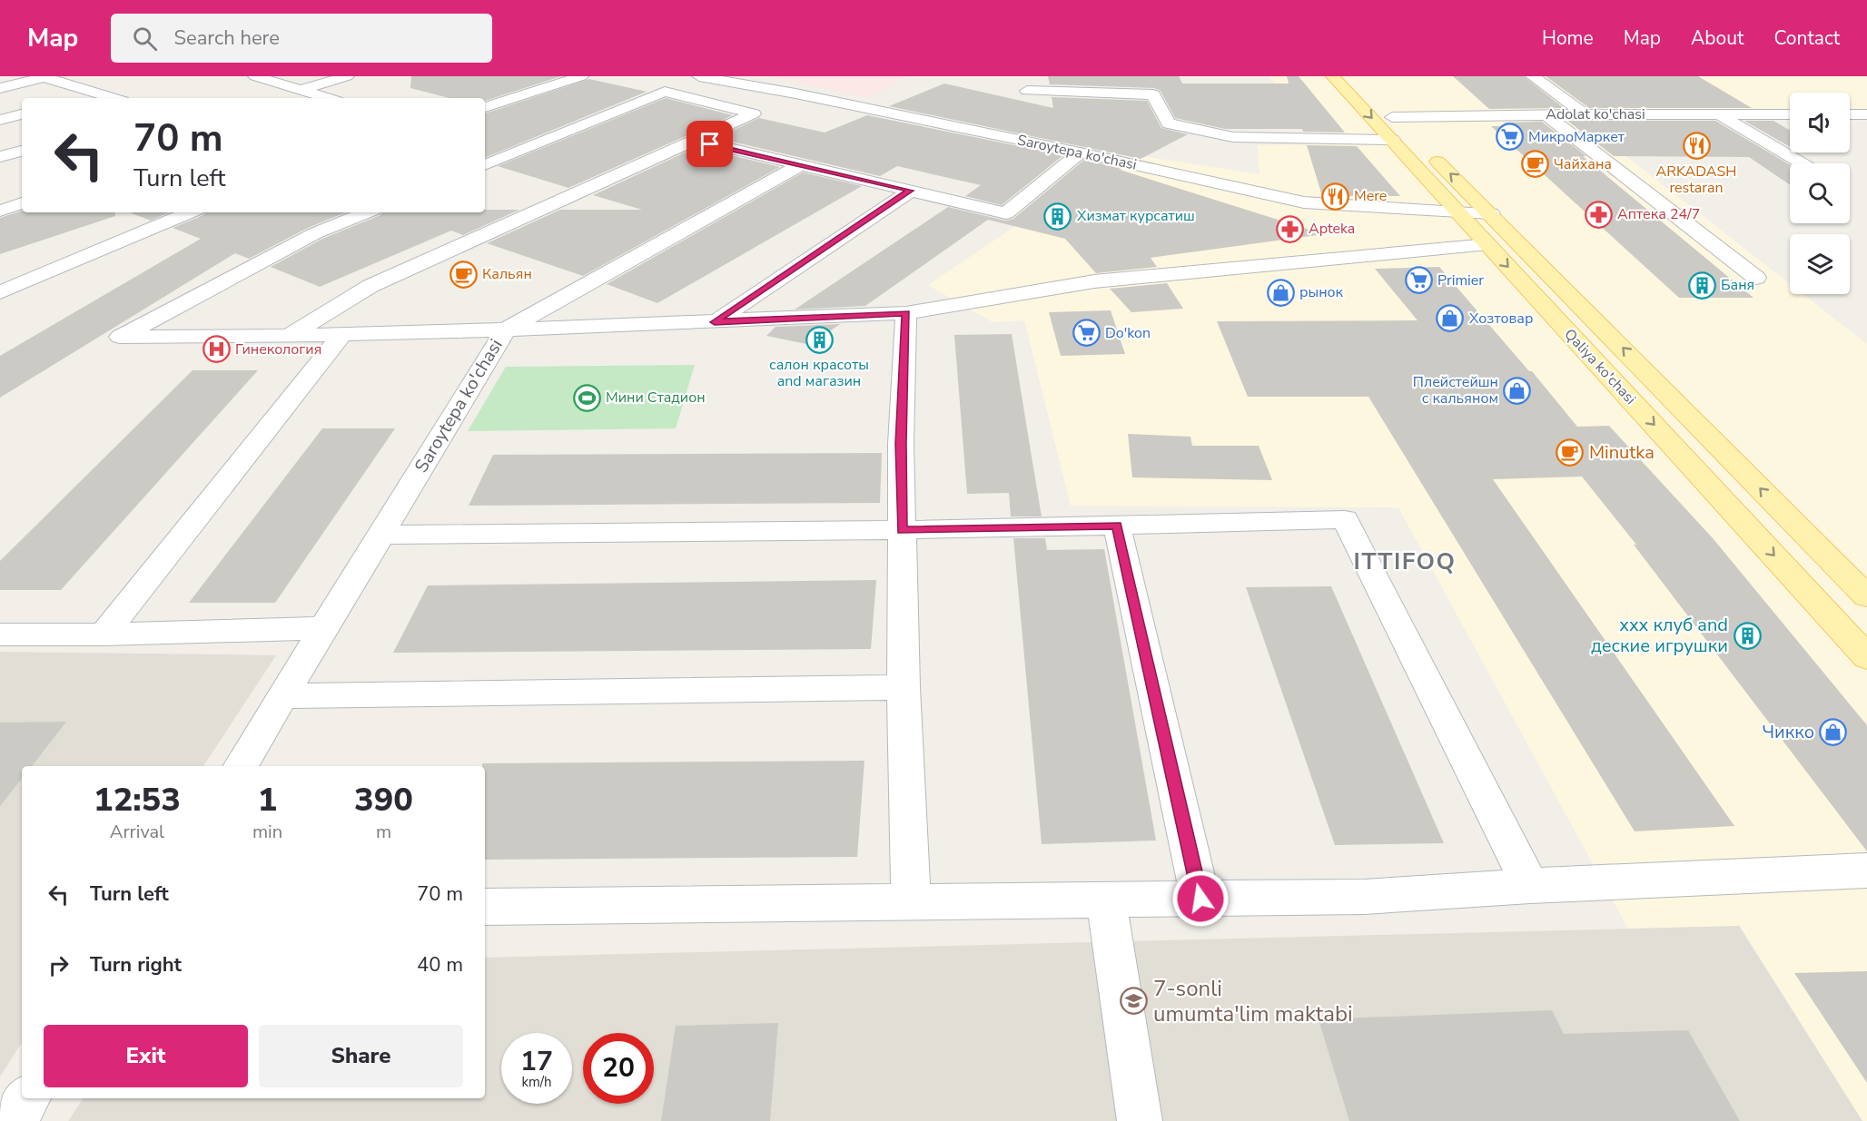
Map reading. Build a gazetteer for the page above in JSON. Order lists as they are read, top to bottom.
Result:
{
  "streets": {
    "main road": ["Qaliya ko'chasi"],
    "street": ["Adolat ko'chasi", "Saroytepa ko'chasi"]
  },
  "crossings": [
    ["Saroytepa ko'chasi", "Qaliya ko'chasi"]
  ],
  "districts": ["ITTIFOQ"],
  "places": {
    "supermarket": ["МикроМаркет", "Primier", "Do'kon"],
    "restaurant": ["ARKADASH restaran", "Mere"],
    "cafe": ["Чайхана", "Кальян", "Minutka"],
    "pharmacy": ["Аптека 24/7", "Apteka"],
    "building": [
      "Хизмат курсатиш",
      "Баня",
      "салон красоты and магазин",
      "ххх клуб and деские игрушки"
    ],
    "shop": [
      "рынок",
      "Хозтовар",
      "Плейстейшн с кальяном",
      "Чикко"
    ],
    "hospital": ["Гинекология"],
    "sports": ["Мини Стадион"],
    "school or university": ["7-sonli umumta'lim maktabi"]
  },
  "page": {
    "header": "Map",
    "search": "Search here",
    "nav": [
      "Home",
      "Map",
      "About",
      "Contact"
    ],
    "turn": ["70 m", "Turn left"],
    "eta": [
      "12:53",
      "Arrival",
      "1",
      "min",
      "390",
      "m"
    ],
    "list": [
      {
        "name": "Turn left",
        "value": "70 m"
      },
      {
        "name": "Turn right",
        "value": "40 m"
      }
    ],
    "buttons": ["Exit", "Share"],
    "speed": "17 km/h",
    "limit": "20"
  }
}
